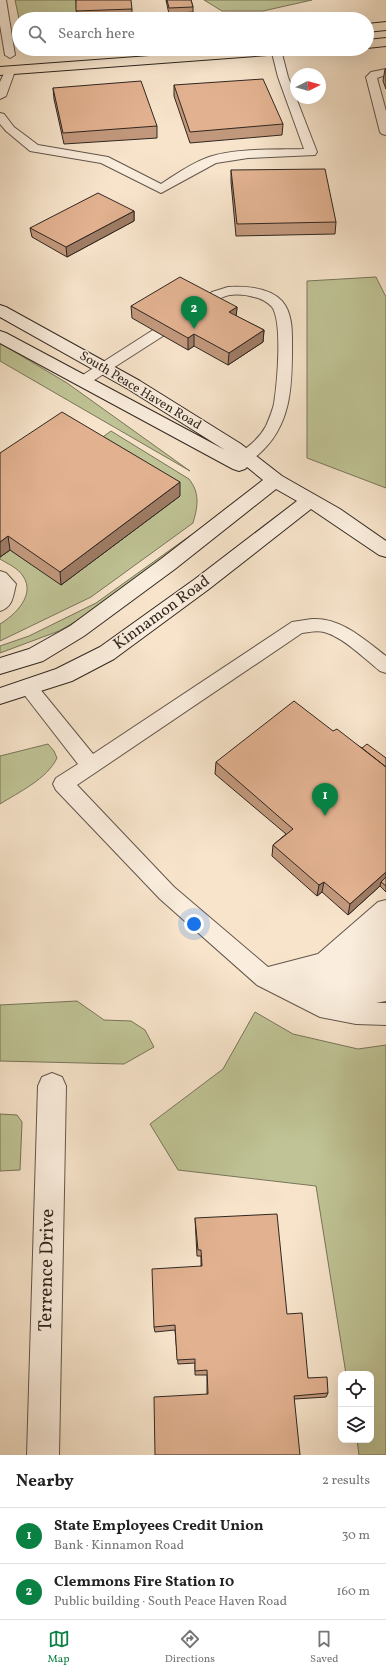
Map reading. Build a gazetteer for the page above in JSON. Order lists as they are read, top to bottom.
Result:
{
  "streets": {
    "main road": ["South Peace Haven Road", "Kinnamon Road", "Terrence Drive"]
  },
  "crossings": [
    ["South Peace Haven Road", "Kinnamon Road"]
  ],
  "north": "right",
  "page": {
    "search": "Search here",
    "pins": ["2", "1"],
    "heading": ["Nearby", "2 results"],
    "list": [
      {
        "mark": "1",
        "name": "State Employees Credit Union",
        "note": "Bank · Kinnamon Road",
        "value": "30 m"
      },
      {
        "mark": "2",
        "name": "Clemmons Fire Station 10",
        "note": "Public building · South Peace Haven Road",
        "value": "160 m"
      }
    ],
    "nav": ["Map", "Directions", "Saved"]
  }
}
